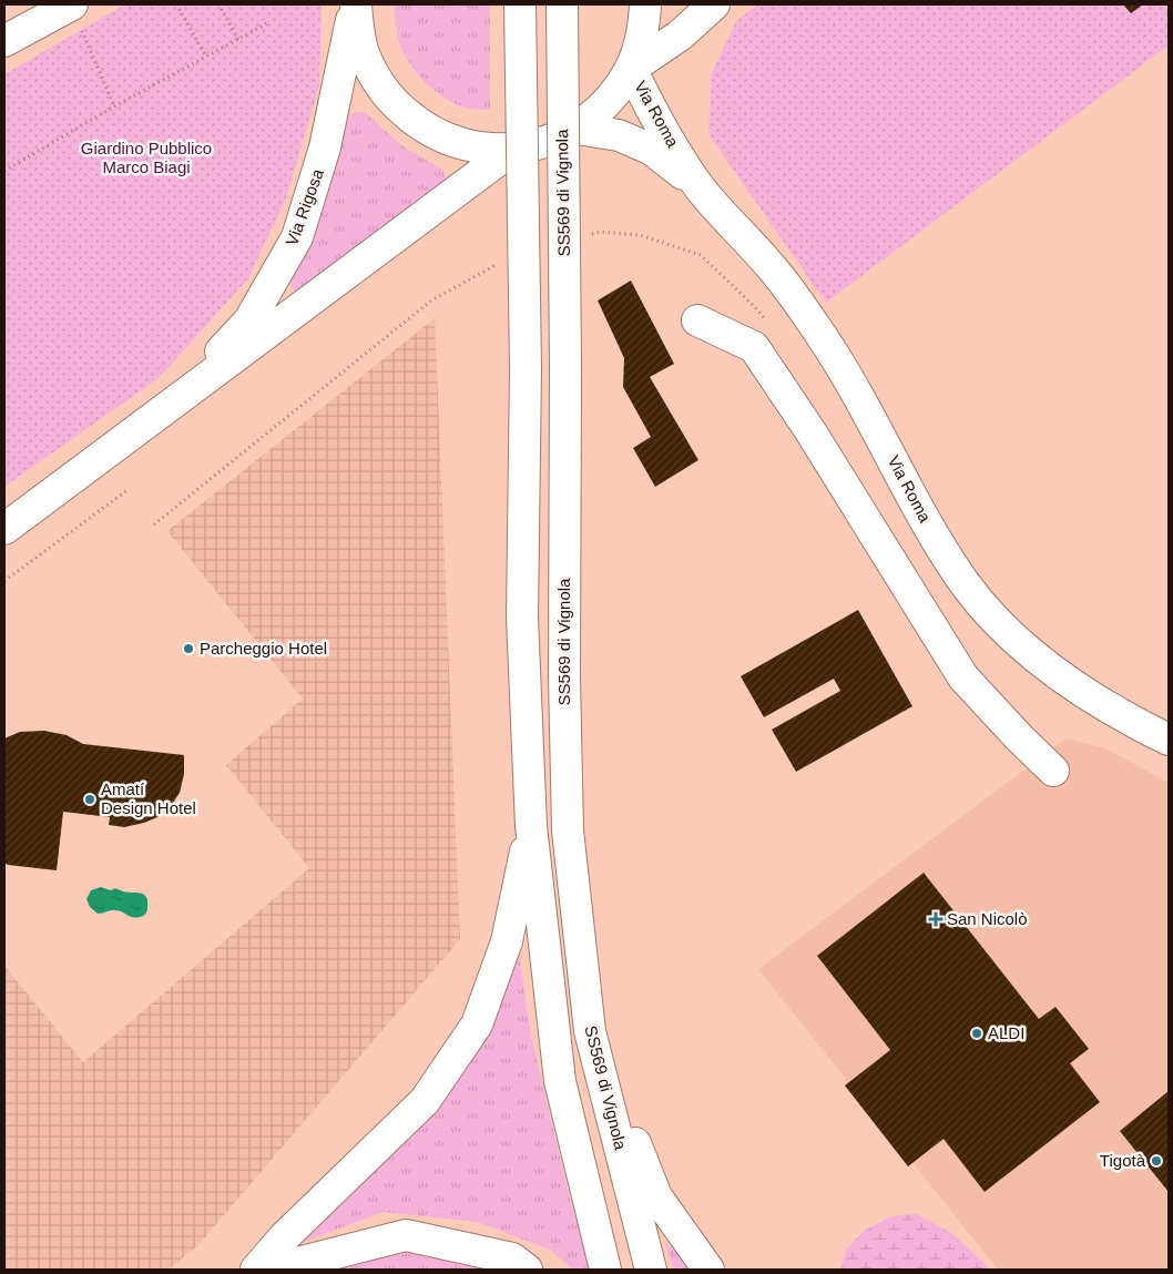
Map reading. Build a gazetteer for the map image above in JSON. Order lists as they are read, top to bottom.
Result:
{
  "streets": {
    "main road": ["Via Roma", "SS569 di Vignola", "Via Rigosa"]
  },
  "crossings": [
    ["Via Roma", "Via Rigosa"]
  ],
  "parks": ["Giardino Pubblico Marco Biagi"],
  "places": {
    "other": [
      "Parcheggio Hotel",
      "Amatí Design Hotel",
      "ALDI",
      "Tigotà"
    ],
    "health": ["San Nicolò"]
  }
}
